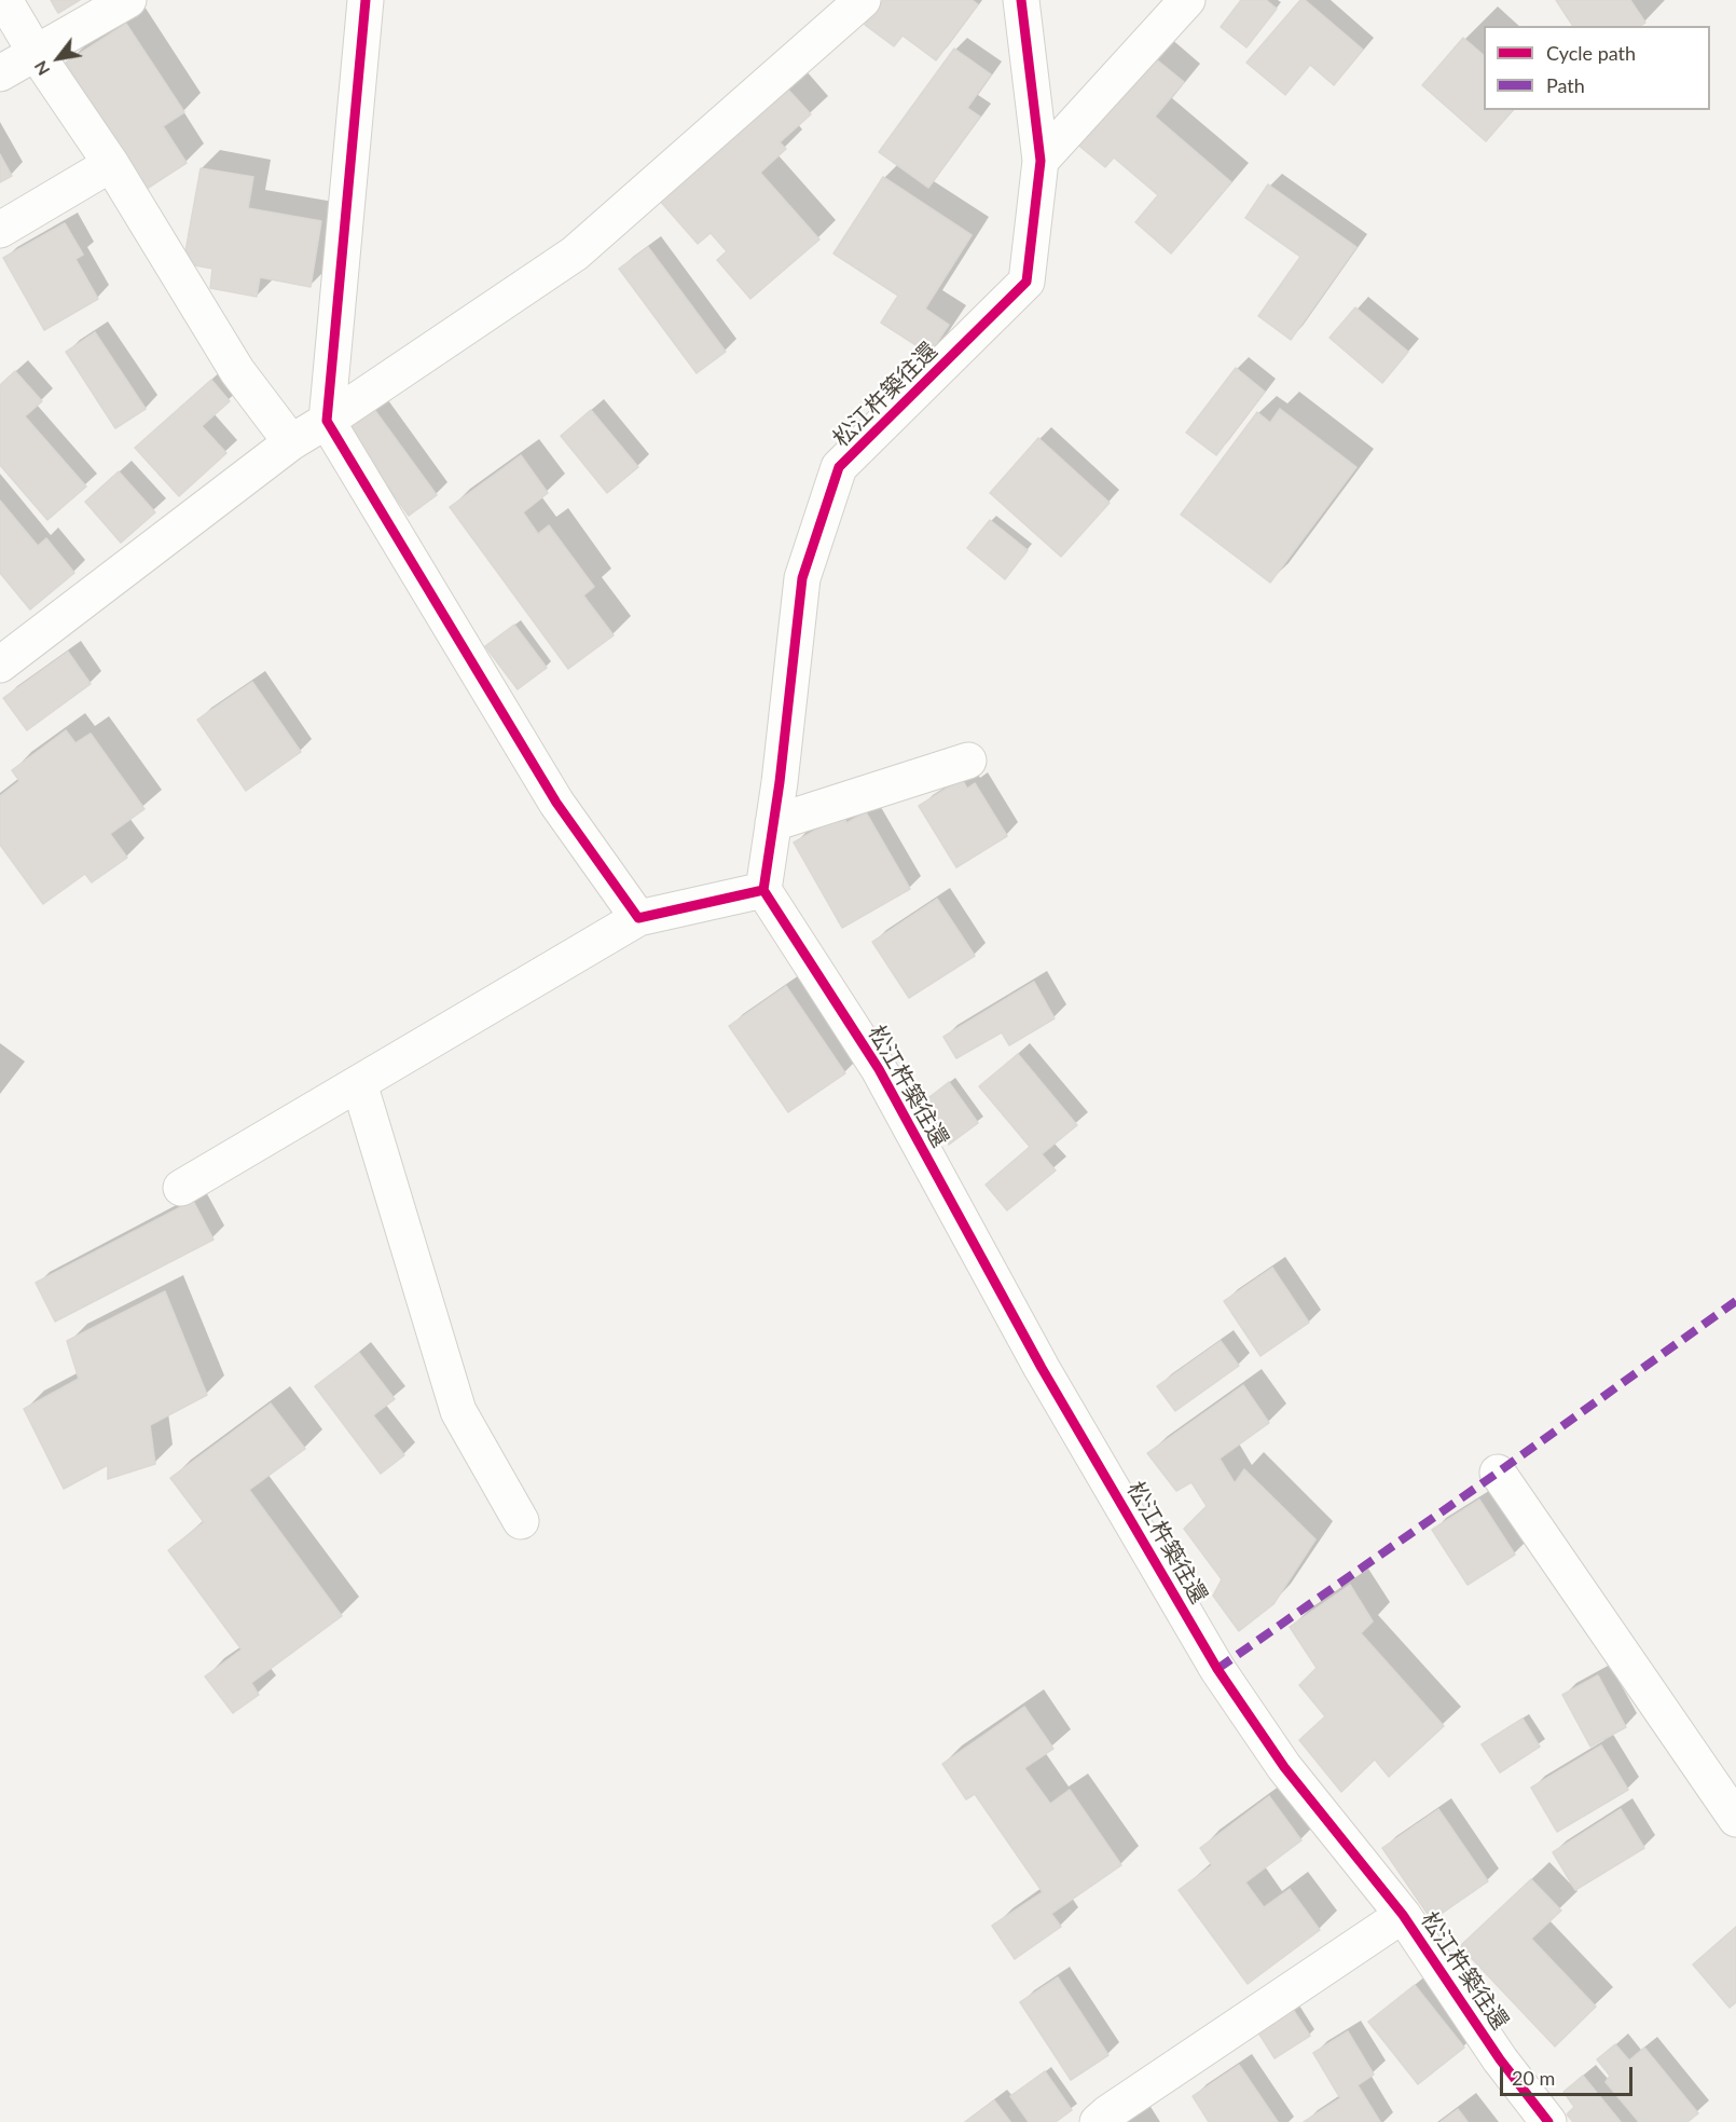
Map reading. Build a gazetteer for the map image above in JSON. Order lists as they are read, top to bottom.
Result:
{
  "streets": {
    "street": ["松江杵築往還"]
  },
  "legend": ["Cycle path", "Path"],
  "scale_bar": "20 m",
  "north": "bottom left"
}
